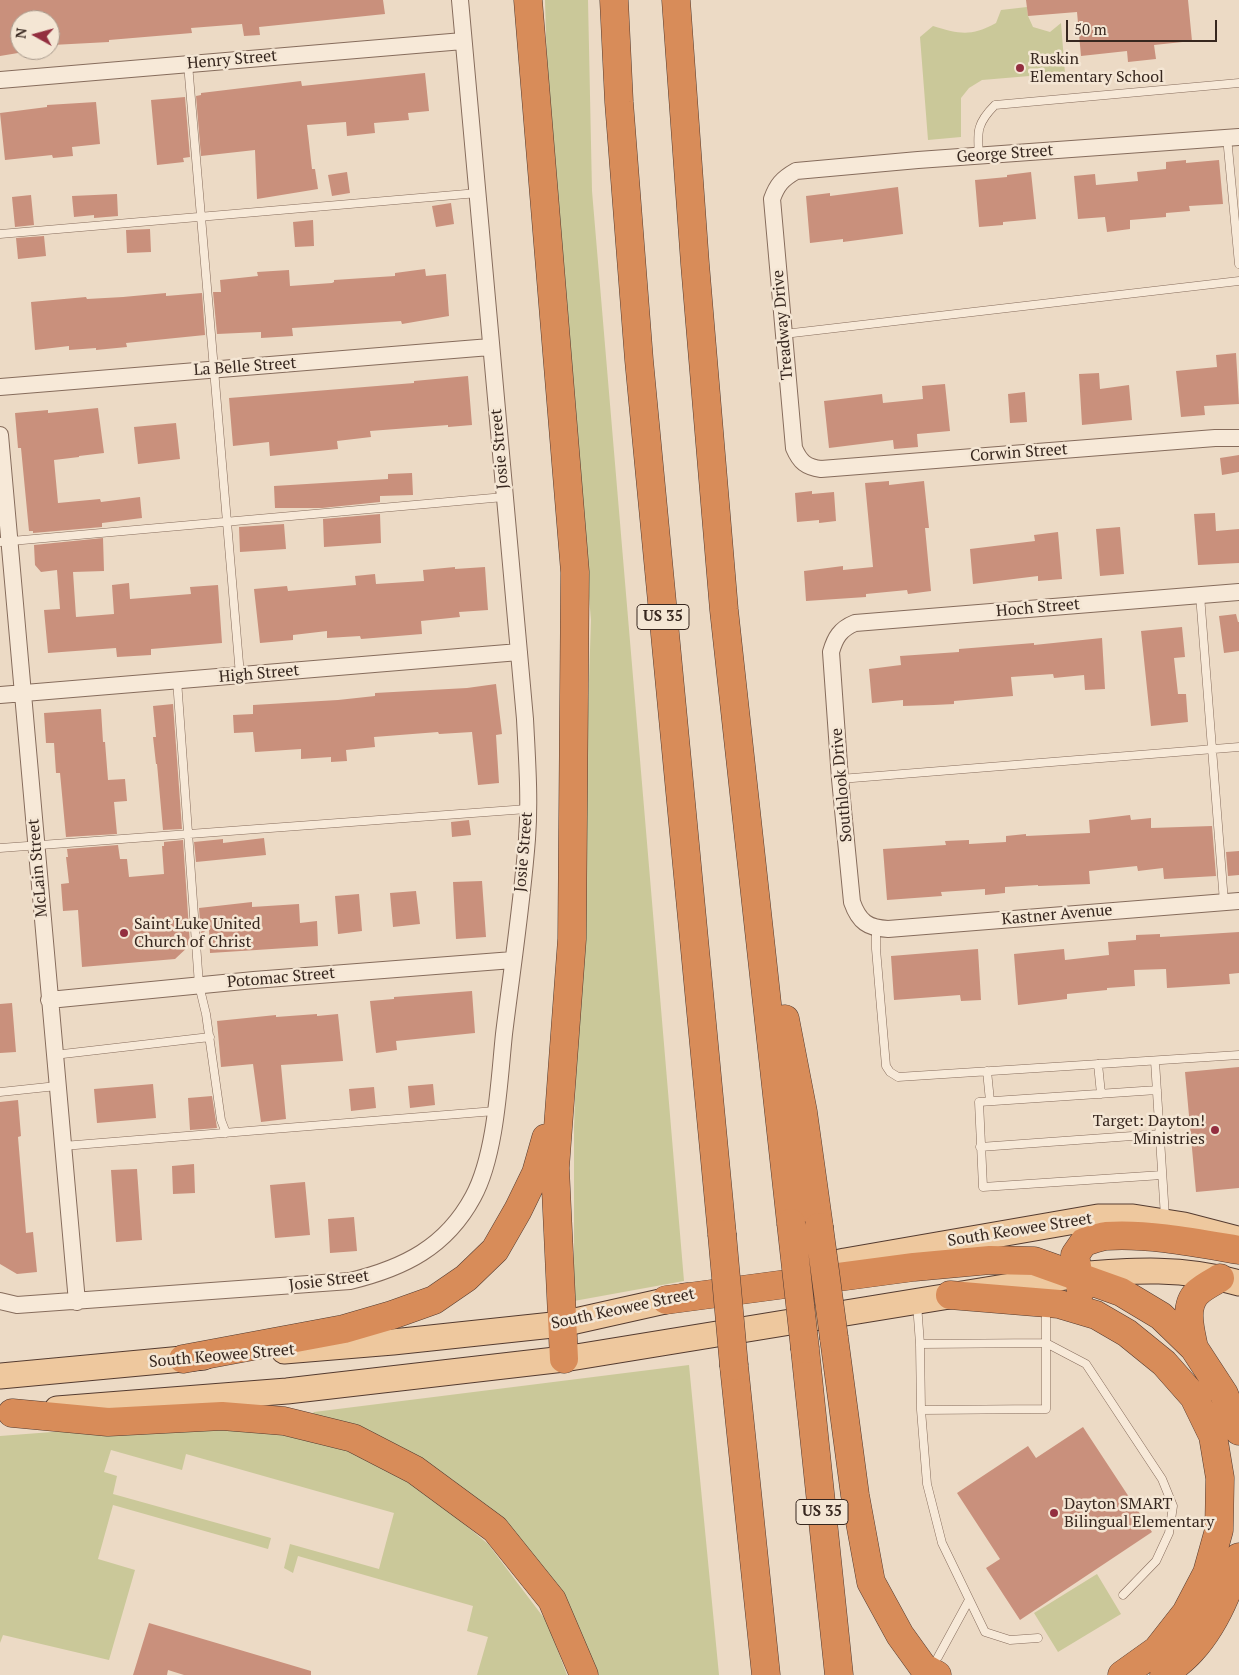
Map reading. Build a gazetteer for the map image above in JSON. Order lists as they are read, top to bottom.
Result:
{
  "streets": {
    "highway": ["US 35"],
    "main road": ["South Keowee Street"],
    "street": [
      "Henry Street",
      "George Street",
      "Treadway Drive",
      "La Belle Street",
      "Josie Street",
      "Corwin Street",
      "Hoch Street",
      "High Street",
      "Southlook Drive",
      "McLain Street",
      "Kastner Avenue",
      "Potomac Street"
    ]
  },
  "crossings": [
    ["Henry Street", "Josie Street"],
    ["George Street", "Treadway Drive"],
    ["Treadway Drive", "Corwin Street"],
    ["La Belle Street", "Josie Street"],
    ["Josie Street", "High Street"],
    ["Josie Street", "McLain Street"],
    ["Josie Street", "Potomac Street"],
    ["Hoch Street", "Southlook Drive"],
    ["High Street", "McLain Street"],
    ["Southlook Drive", "Kastner Avenue"],
    ["McLain Street", "Potomac Street"]
  ],
  "places": [
    "Ruskin Elementary School",
    "Saint Luke United Church of Christ",
    "Target: Dayton! Ministries",
    "Dayton SMART Bilingual Elementary"
  ],
  "scale_bar": "50 m",
  "north": "left"
}
